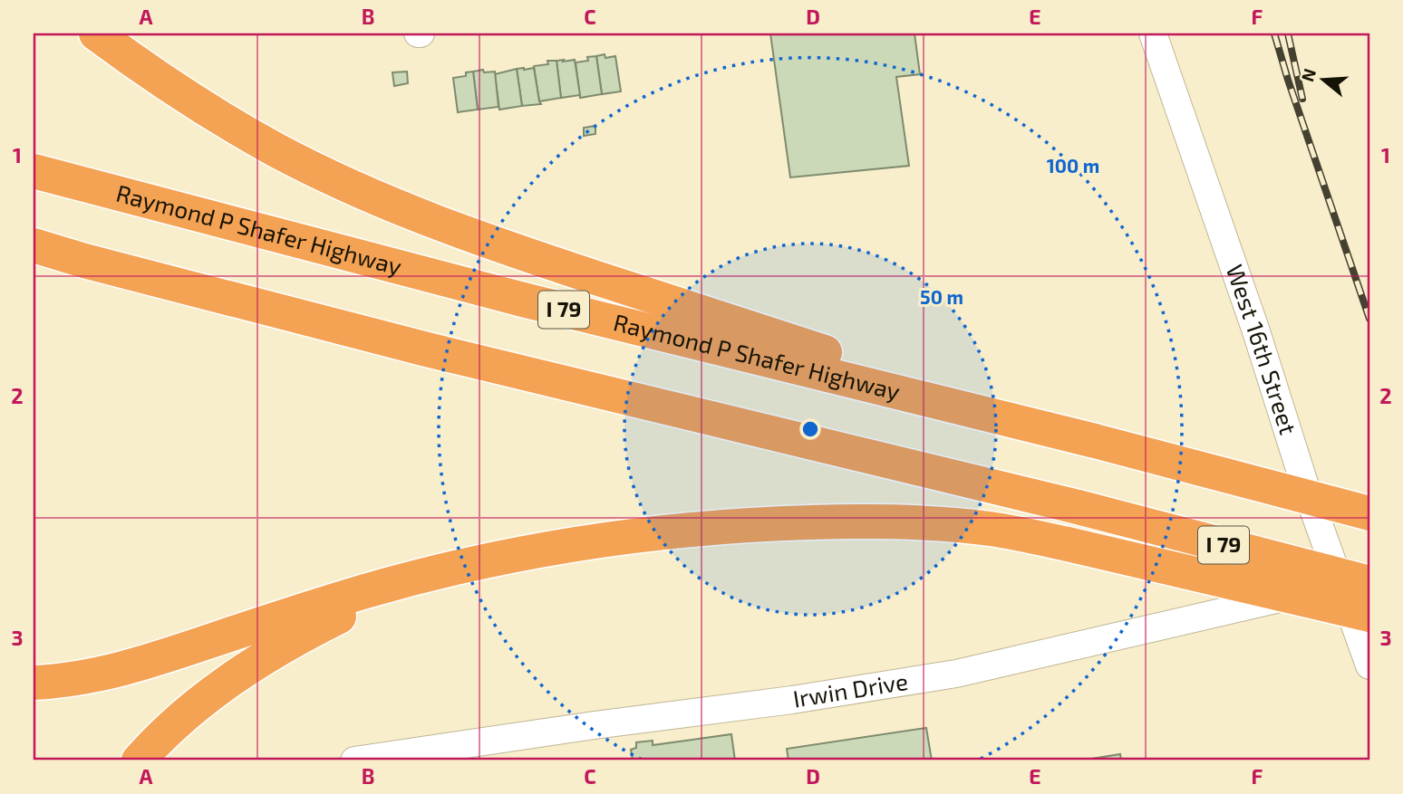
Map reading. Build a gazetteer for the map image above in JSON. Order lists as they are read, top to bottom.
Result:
{
  "streets": {
    "highway": ["Raymond P Shafer Highway", "I 79"],
    "street": ["West 16th Street", "Irwin Drive"]
  },
  "crossings": [
    ["I 79", "West 16th Street"],
    ["I 79", "Irwin Drive"],
    ["West 16th Street", "Irwin Drive"]
  ],
  "north": "left",
  "grid": {
    "columns": [
      "A",
      "B",
      "C",
      "D",
      "E",
      "F"
    ],
    "rows": ["1", "2", "3"]
  },
  "rings": ["100 m", "50 m"]
}
